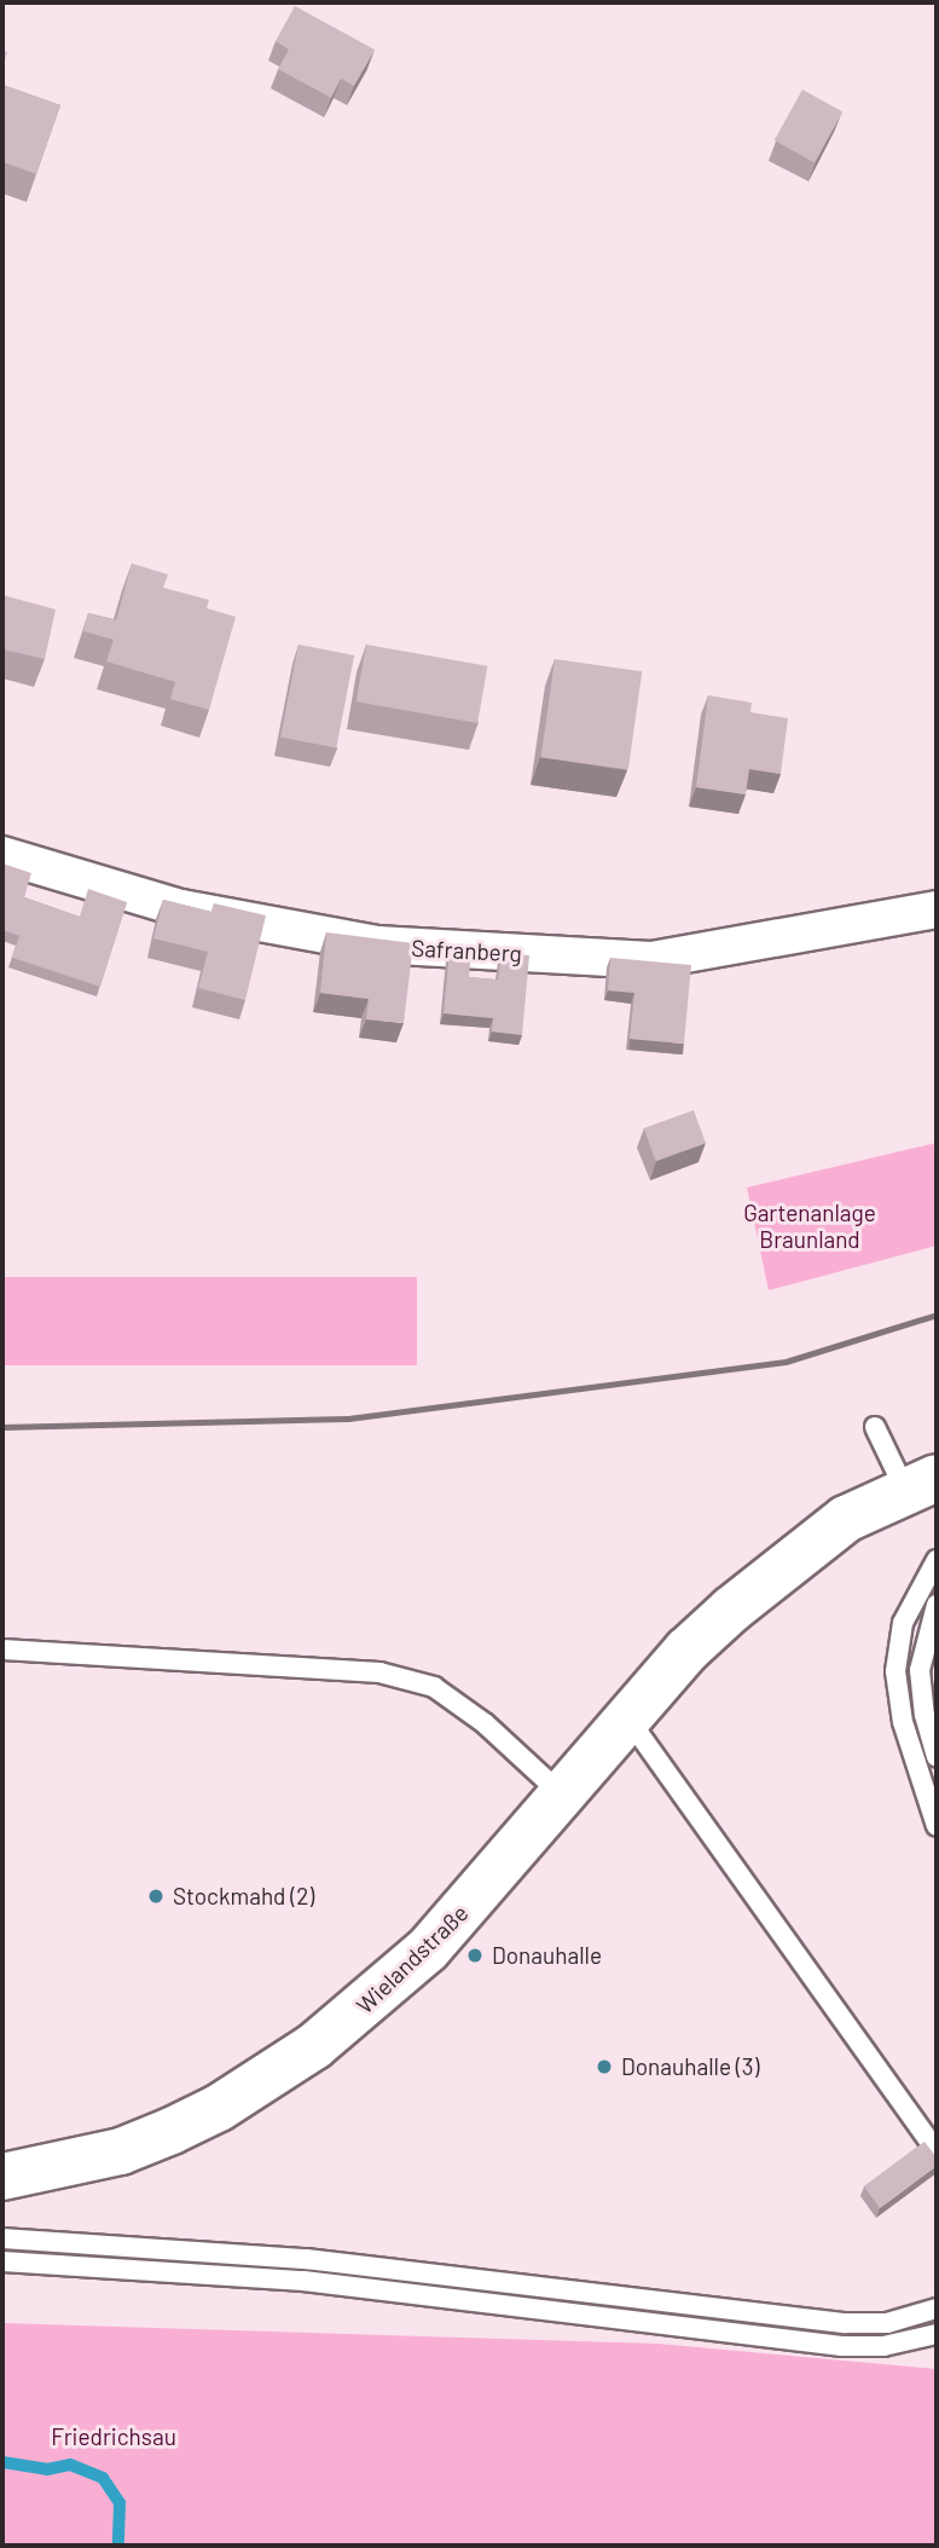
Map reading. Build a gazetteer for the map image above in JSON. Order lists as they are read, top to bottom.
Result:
{
  "streets": {
    "street": ["Safranberg", "Wielandstraße"]
  },
  "parks": ["Gartenanlage Braunland", "Friedrichsau"],
  "places": ["Stockmahd (2)", "Donauhalle", "Donauhalle (3)"]
}
